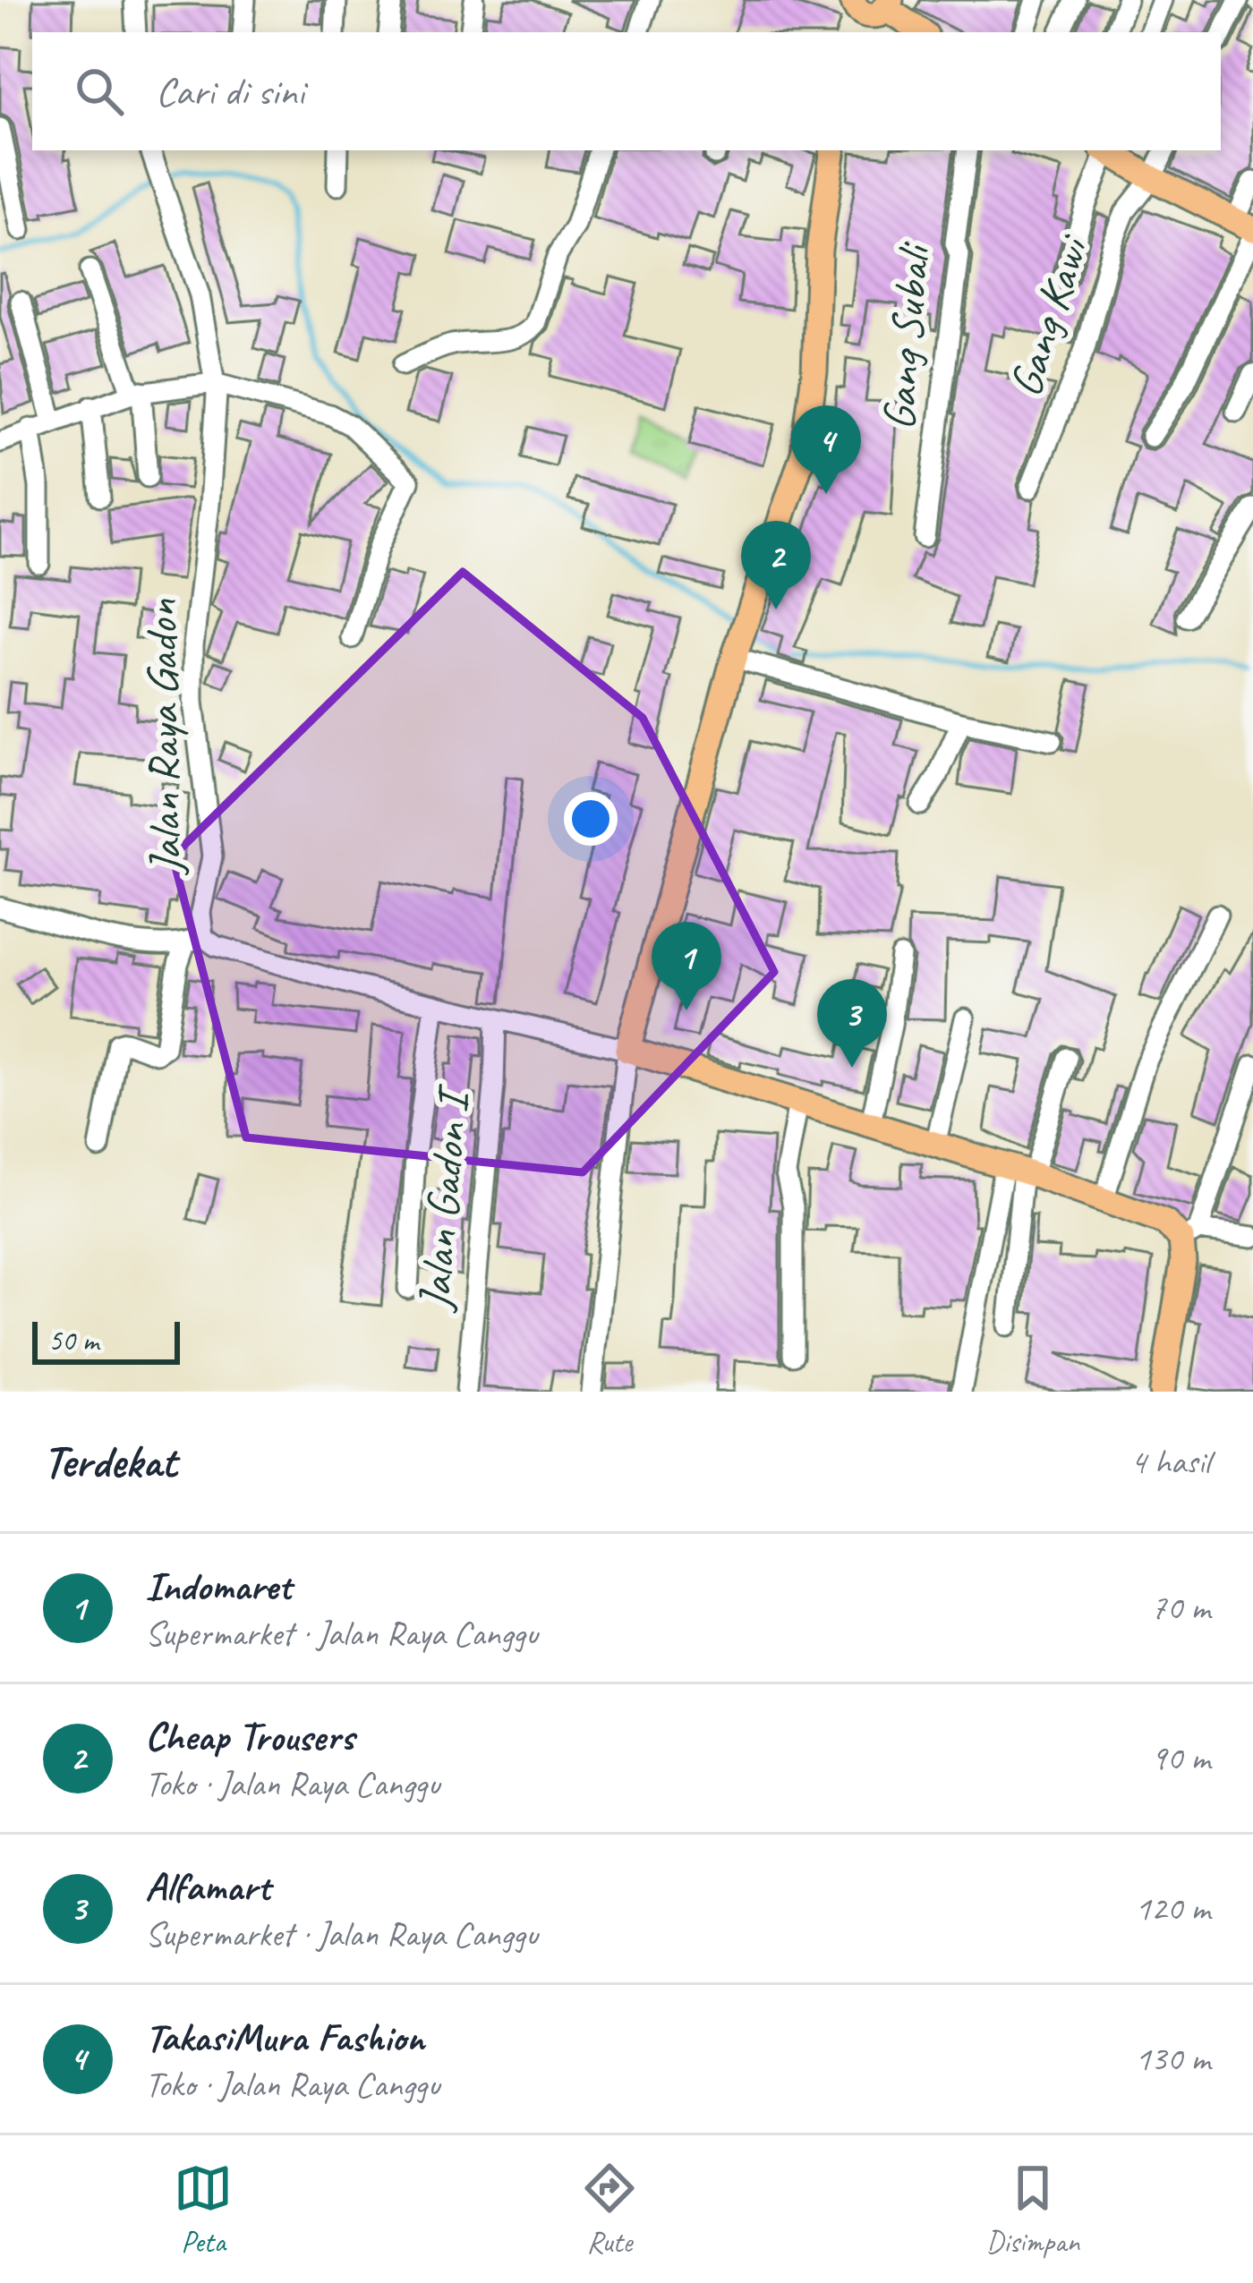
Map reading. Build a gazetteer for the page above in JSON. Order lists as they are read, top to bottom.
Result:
{
  "streets": {
    "street": [
      "Gang Kawi",
      "Gang Subali",
      "Jalan Raya Gadon",
      "Jalan Gadon I"
    ]
  },
  "crossings": [
    ["Jalan Raya Gadon", "Jalan Gadon I"]
  ],
  "scale_bar": "50 m",
  "page": {
    "search": "Cari di sini",
    "pins": [
      "4",
      "2",
      "1",
      "3"
    ],
    "scale": "50 m",
    "heading": ["Terdekat", "4 hasil"],
    "list": [
      {
        "mark": "1",
        "name": "Indomaret",
        "note": "Supermarket · Jalan Raya Canggu",
        "value": "70 m"
      },
      {
        "mark": "2",
        "name": "Cheap Trousers",
        "note": "Toko · Jalan Raya Canggu",
        "value": "90 m"
      },
      {
        "mark": "3",
        "name": "Alfamart",
        "note": "Supermarket · Jalan Raya Canggu",
        "value": "120 m"
      },
      {
        "mark": "4",
        "name": "TakasiMura Fashion",
        "note": "Toko · Jalan Raya Canggu",
        "value": "130 m"
      }
    ],
    "nav": ["Peta", "Rute", "Disimpan"]
  }
}
